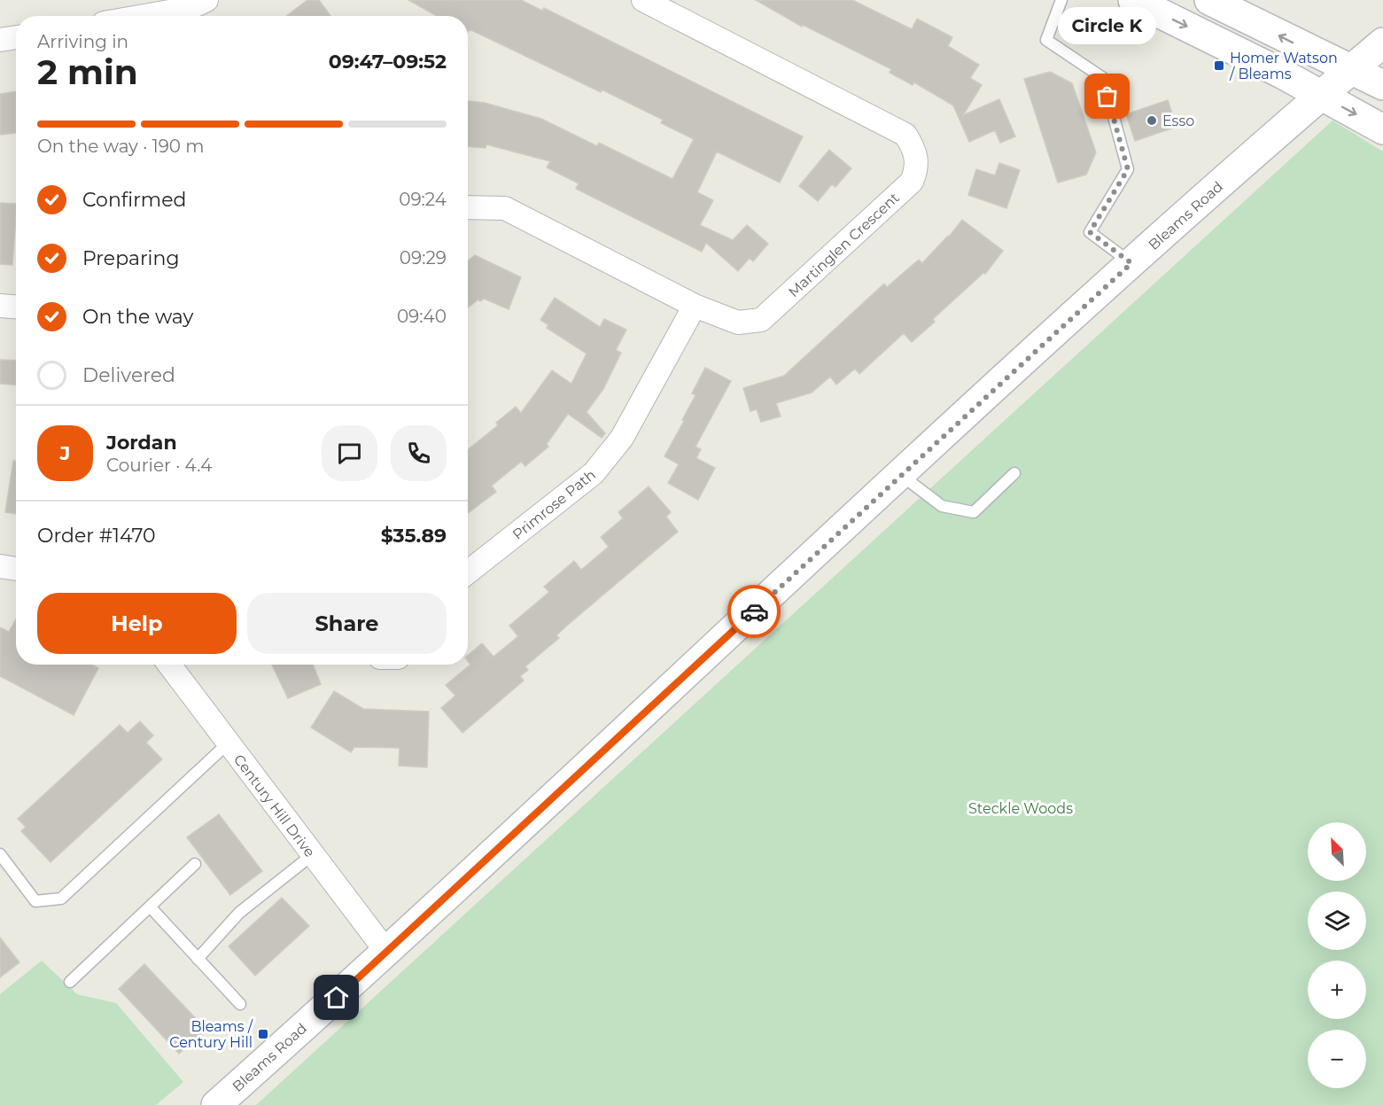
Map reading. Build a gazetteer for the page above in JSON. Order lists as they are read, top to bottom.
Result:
{
  "streets": {
    "main road": ["Bleams Road"],
    "street": ["Martinglen Crescent", "Primrose Path", "Century Hill Drive"]
  },
  "crossings": [
    ["Bleams Road", "Century Hill Drive"],
    ["Martinglen Crescent", "Primrose Path"]
  ],
  "parks": ["Steckle Woods"],
  "places": {
    "transit": ["Homer Watson / Bleams", "Bleams / Century Hill"],
    "other": ["Circle K", "Esso"]
  },
  "north": "top left",
  "page": {
    "bubble": "Circle K",
    "heading": ["2 min", "Arriving in", "09:47–09:52"],
    "panel": [
      "Jordan",
      "Courier · 4.4",
      "Order #1470",
      "$35.89"
    ],
    "bar": "On the way · 190 m",
    "list": [
      ["Confirmed", "09:24"],
      ["Preparing", "09:29"],
      ["On the way", "09:40"],
      "Delivered"
    ],
    "round": "J",
    "buttons": ["Help", "Share"],
    "map_buttons": ["+", "−"]
  }
}
